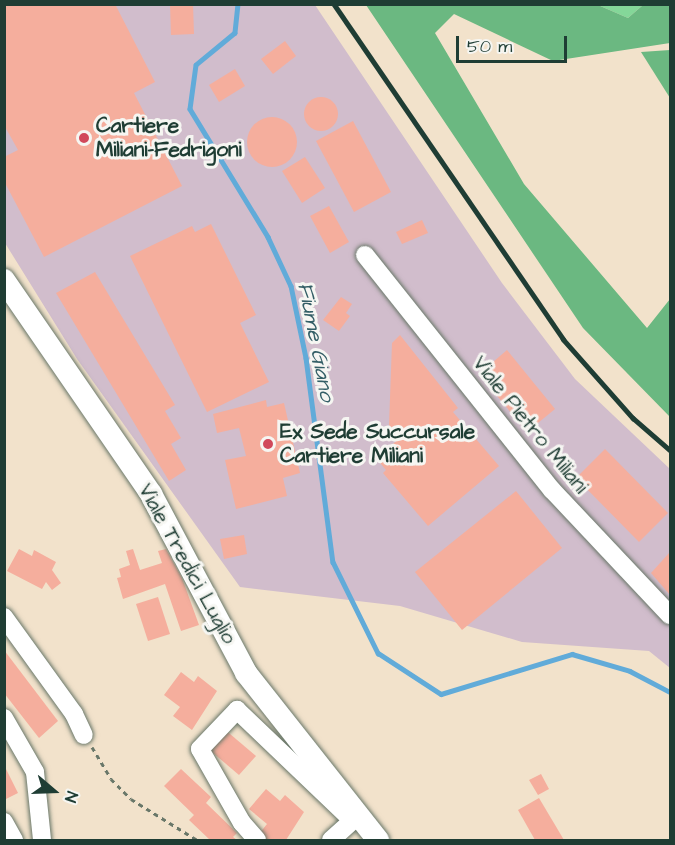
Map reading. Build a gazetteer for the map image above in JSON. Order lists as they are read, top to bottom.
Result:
{
  "streets": {
    "main road": ["Viale Tredici Luglio"],
    "street": ["Viale Pietro Miliani"]
  },
  "water": ["Fiume Giano"],
  "places": ["Cartiere Miliani-Fedrigoni", "Ex Sede Succursale Cartiere Miliani"],
  "scale_bar": "50 m",
  "north": "right"
}
